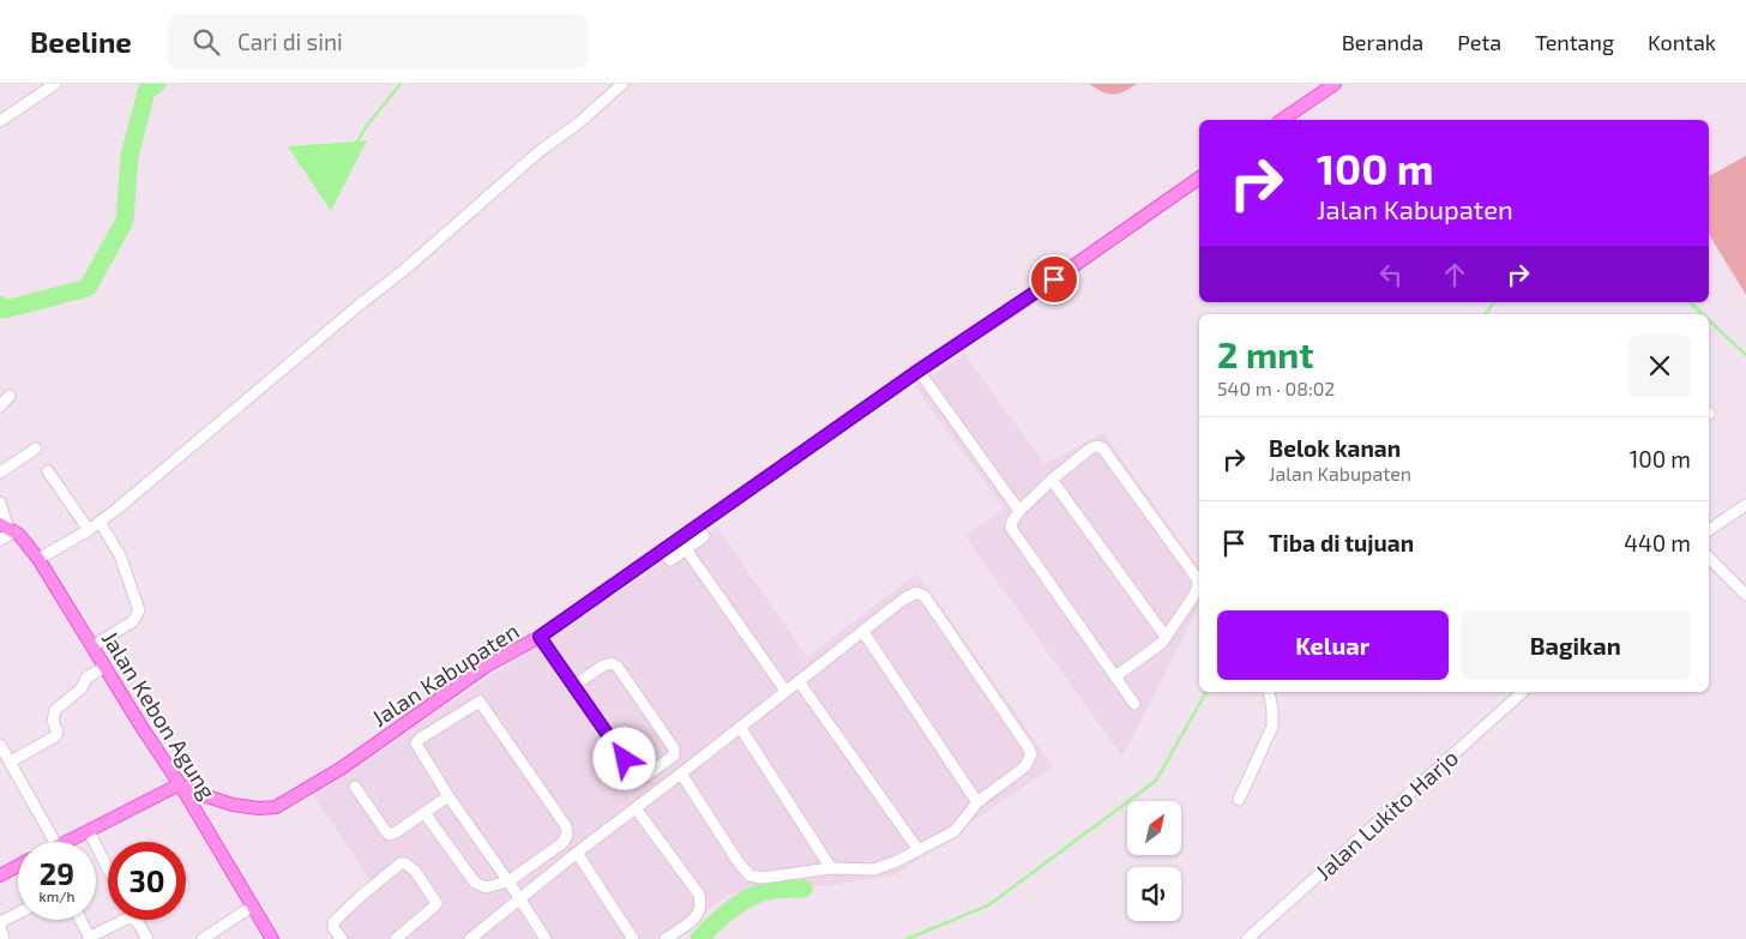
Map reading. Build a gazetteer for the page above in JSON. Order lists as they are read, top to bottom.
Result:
{
  "streets": {
    "main road": ["Jalan Kabupaten", "Jalan Kebon Agung"],
    "street": ["Jalan Lukito Harjo"]
  },
  "crossings": [
    ["Jalan Kabupaten", "Jalan Kebon Agung"]
  ],
  "north": "top right",
  "page": {
    "header": "Beeline",
    "search": "Cari di sini",
    "nav": [
      "Beranda",
      "Peta",
      "Tentang",
      "Kontak"
    ],
    "turn": ["100 m", "Jalan Kabupaten"],
    "heading": ["2 mnt", "540 m · 08:02"],
    "list": [
      {
        "name": "Belok kanan",
        "note": "Jalan Kabupaten",
        "value": "100 m"
      },
      {
        "name": "Tiba di tujuan",
        "value": "440 m"
      }
    ],
    "buttons": ["Keluar", "Bagikan"],
    "speed": "29 km/h",
    "limit": "30"
  }
}
